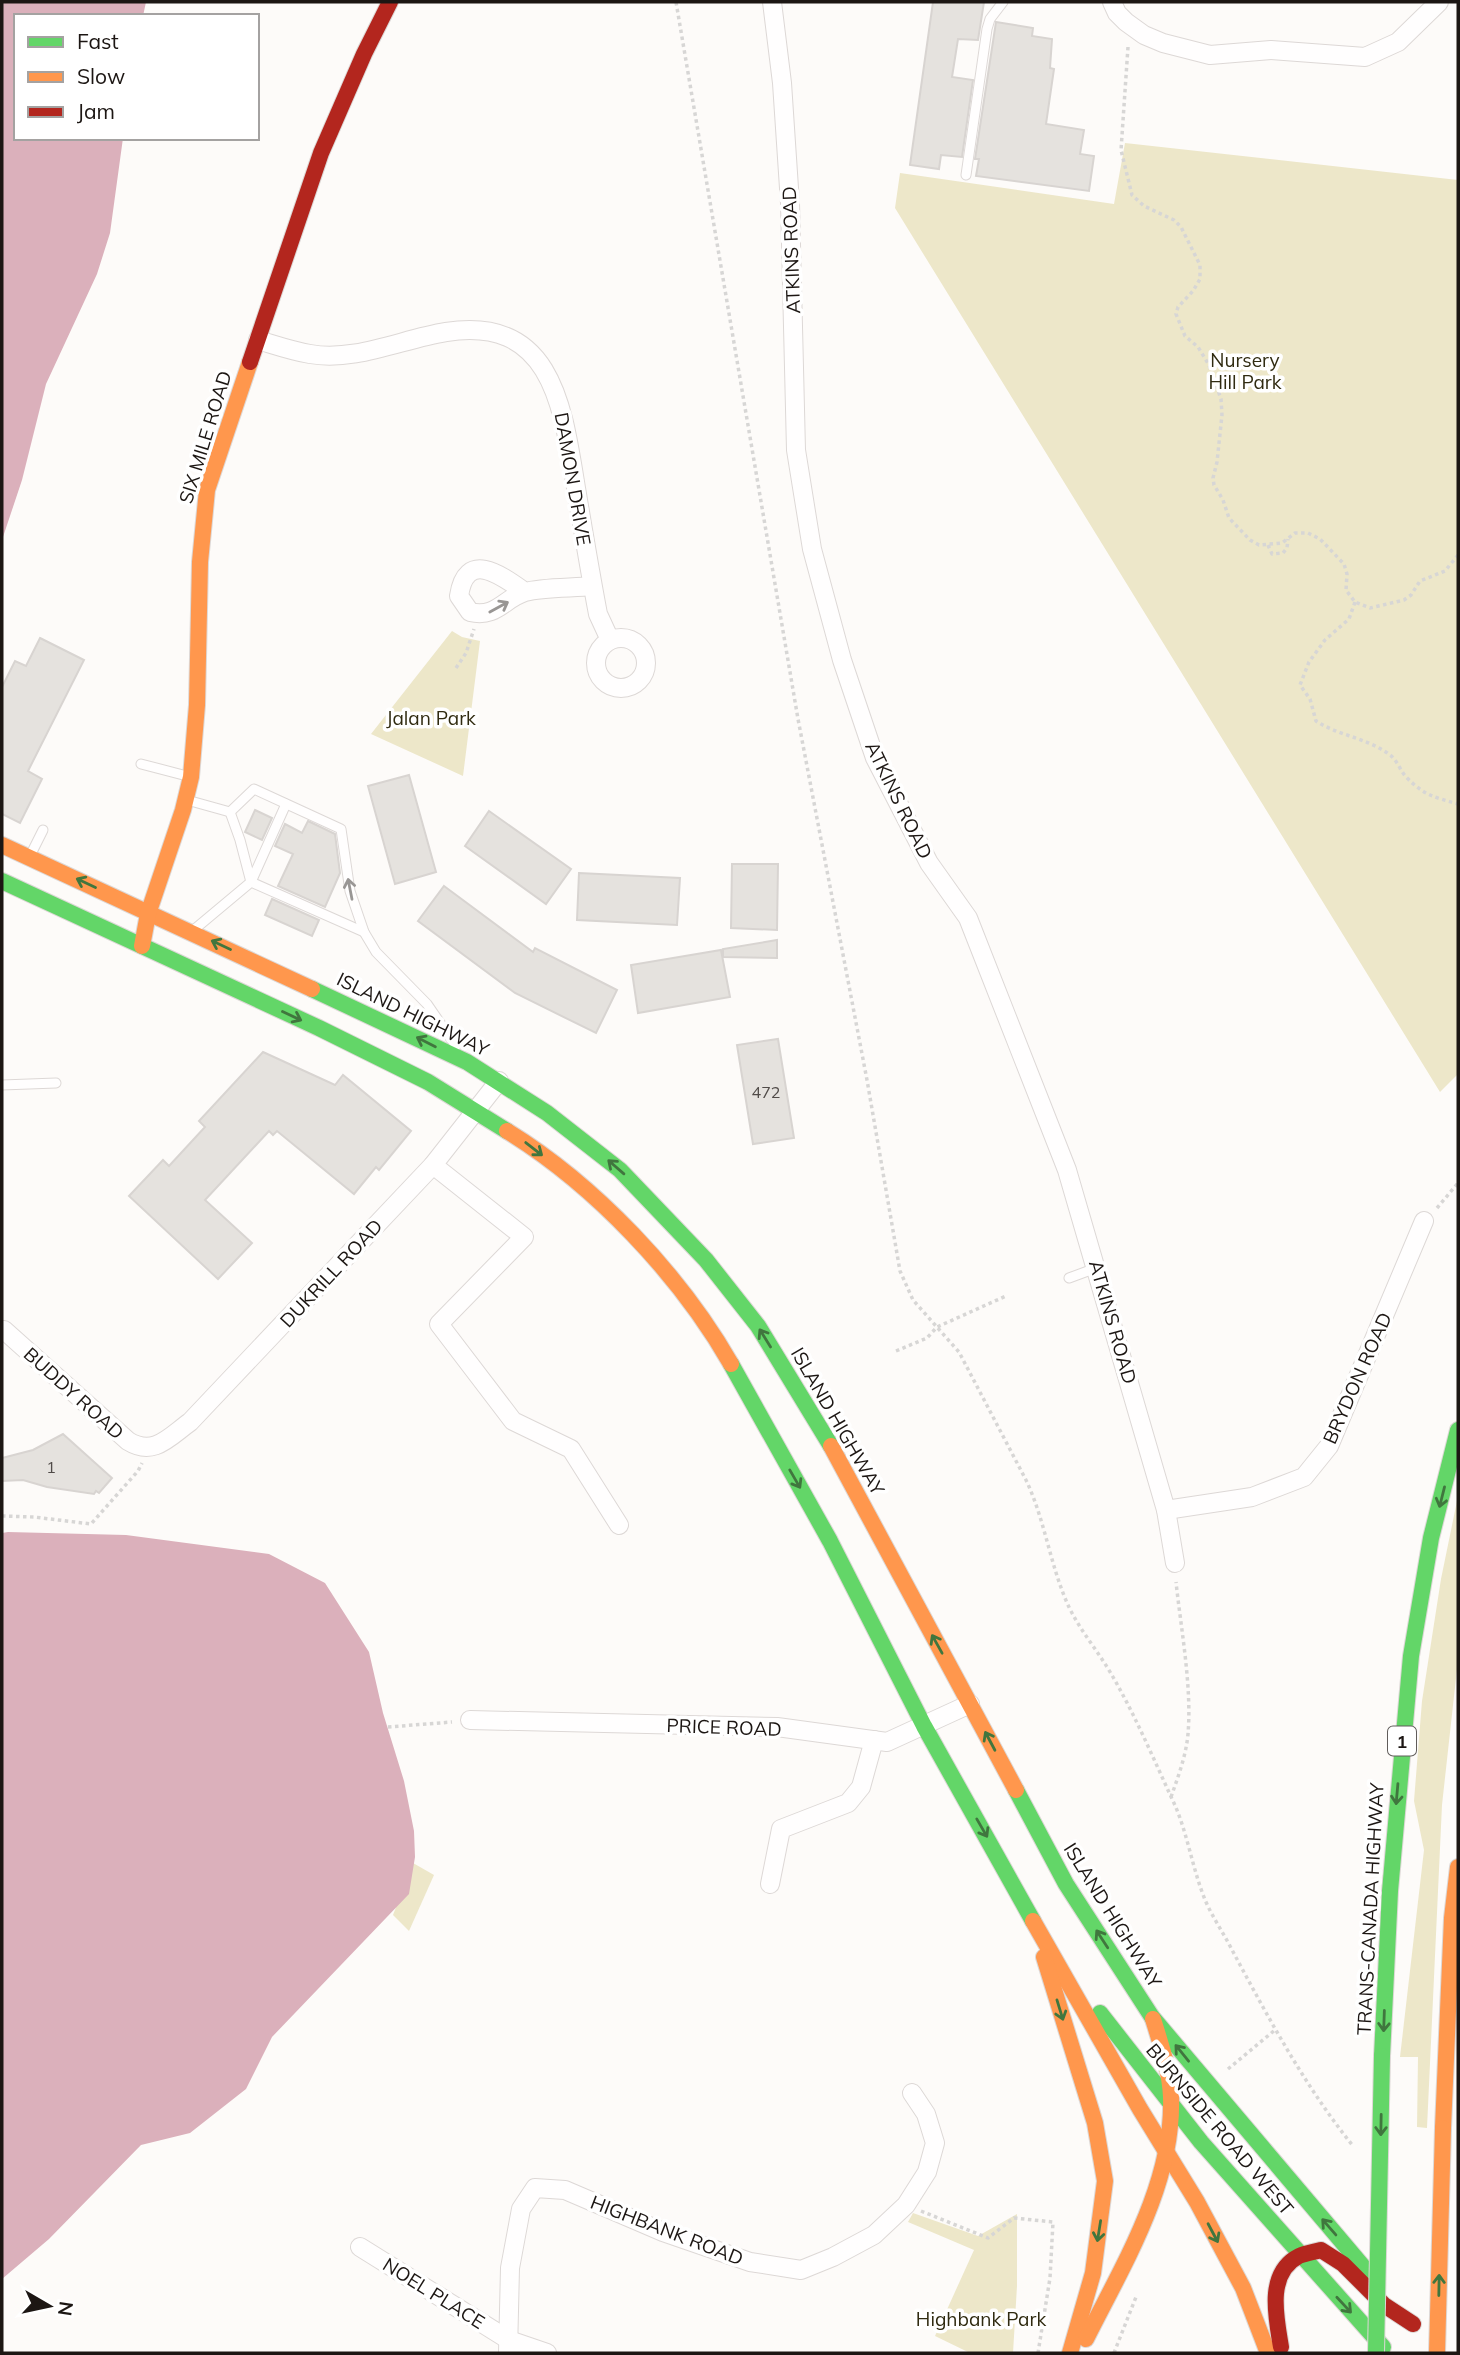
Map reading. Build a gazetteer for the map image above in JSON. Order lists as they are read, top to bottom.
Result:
{
  "streets": {
    "main road": [
      "SIX MILE ROAD",
      "ISLAND HIGHWAY",
      "1",
      "TRANS-CANADA HIGHWAY",
      "BURNSIDE ROAD WEST"
    ],
    "street": [
      "ATKINS ROAD",
      "DAMON DRIVE",
      "DUKRILL ROAD",
      "BRYDON ROAD",
      "BUDDY ROAD",
      "PRICE ROAD",
      "HIGHBANK ROAD",
      "NOEL PLACE"
    ]
  },
  "crossings": [
    ["ATKINS ROAD", "BRYDON ROAD"],
    ["SIX MILE ROAD", "DAMON DRIVE"],
    ["SIX MILE ROAD", "ISLAND HIGHWAY"],
    ["ISLAND HIGHWAY", "DUKRILL ROAD"],
    ["ISLAND HIGHWAY", "PRICE ROAD"],
    ["ISLAND HIGHWAY", "BURNSIDE ROAD WEST"],
    ["DUKRILL ROAD", "BUDDY ROAD"],
    ["HIGHBANK ROAD", "NOEL PLACE"]
  ],
  "parks": ["Nursery Hill Park", "Jalan Park", "Highbank Park"],
  "house_numbers": ["472", "1"],
  "legend": ["Fast", "Slow", "Jam"],
  "north": "right"
}
